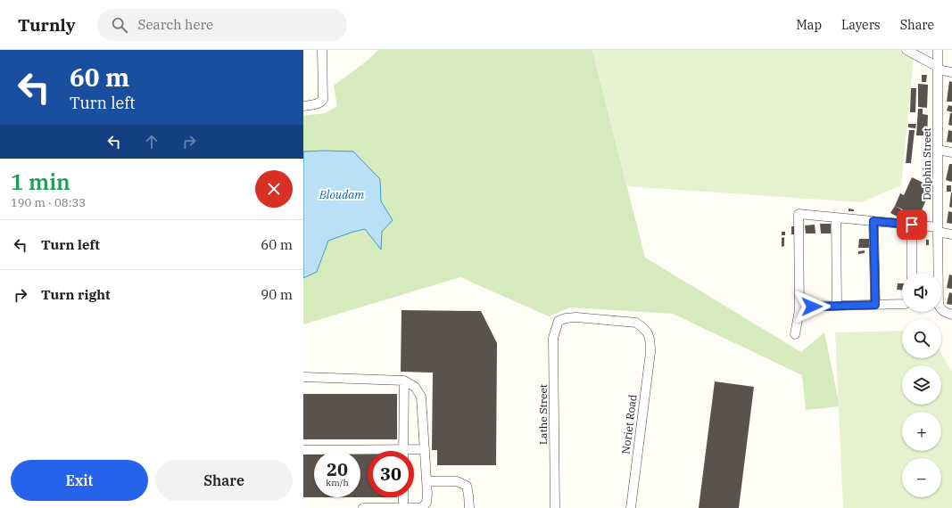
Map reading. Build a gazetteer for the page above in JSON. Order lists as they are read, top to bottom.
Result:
{
  "streets": {
    "street": ["Dolphin Street", "Lathe Street", "Noriet Road"]
  },
  "crossings": [
    ["Lathe Street", "Noriet Road"]
  ],
  "water": ["Bloudam"],
  "page": {
    "header": "Turnly",
    "search": "Search here",
    "nav": ["Map", "Layers", "Share"],
    "turn": ["60 m", "Turn left"],
    "heading": ["1 min", "190 m · 08:33"],
    "list": [
      {
        "name": "Turn left",
        "value": "60 m"
      },
      {
        "name": "Turn right",
        "value": "90 m"
      }
    ],
    "map_buttons": ["+", "−"],
    "speed": "20 km/h",
    "limit": "30",
    "buttons": ["Exit", "Share"]
  }
}
